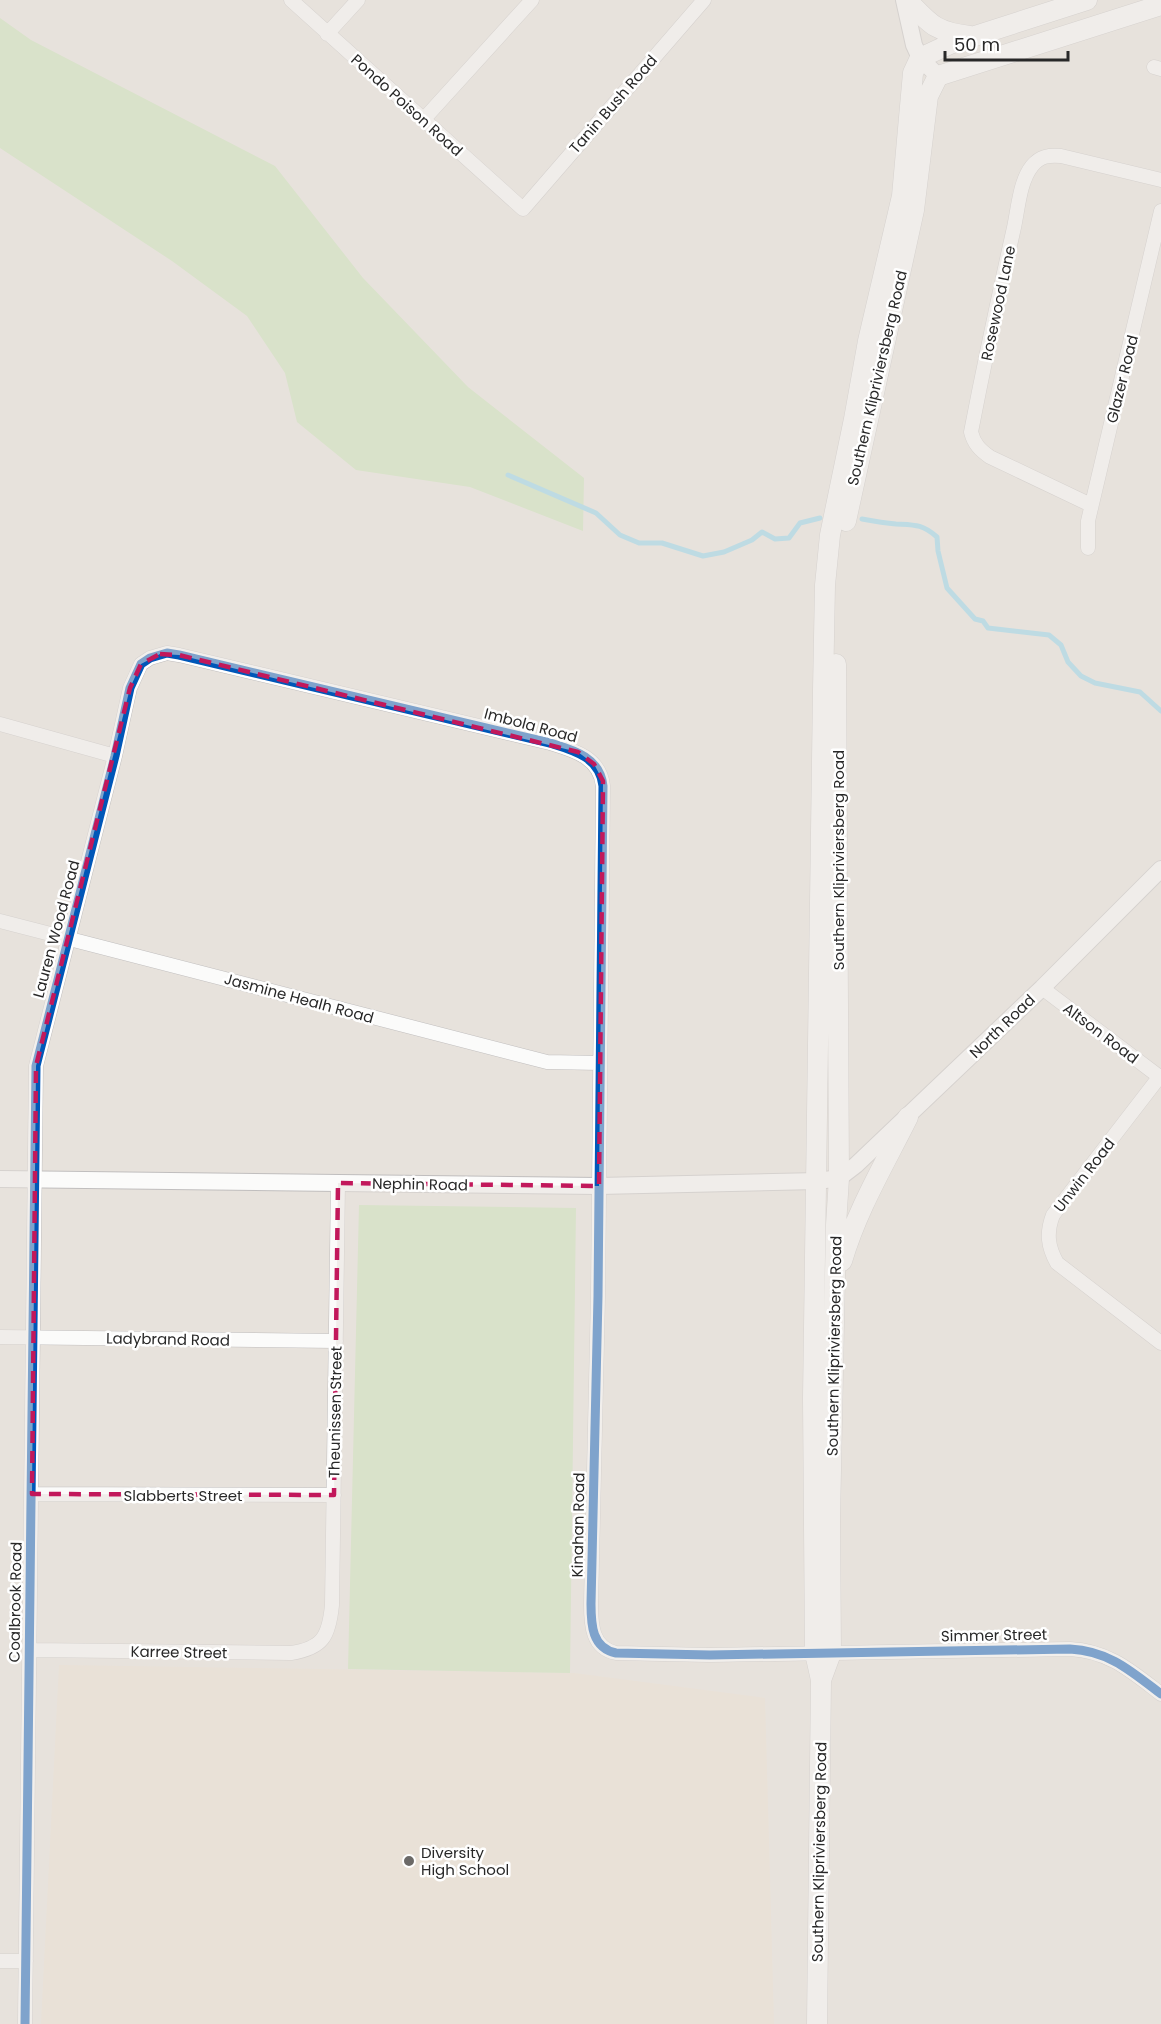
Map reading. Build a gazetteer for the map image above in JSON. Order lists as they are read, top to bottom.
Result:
{
  "streets": {
    "main road": ["Southern Klipriviersberg Road"],
    "street": [
      "Tanin Bush Road",
      "Pondo Poison Road",
      "Rosewood Lane",
      "Glazer Road",
      "Imbola Road",
      "Lauren Wood Road",
      "Jasmine Healh Road",
      "North Road",
      "Altson Road",
      "Unwin Road",
      "Nephin Road",
      "Ladybrand Road",
      "Theunissen Street",
      "Slabberts Street",
      "Kinahan Road",
      "Coalbrook Road",
      "Simmer Street",
      "Karree Street"
    ]
  },
  "crossings": [
    ["Tanin Bush Road", "Pondo Poison Road"],
    ["Rosewood Lane", "Glazer Road"],
    ["Southern Klipriviersberg Road", "North Road"],
    ["Southern Klipriviersberg Road", "Nephin Road"],
    ["Southern Klipriviersberg Road", "Kinahan Road"],
    ["Southern Klipriviersberg Road", "Simmer Street"],
    ["Imbola Road", "Lauren Wood Road"],
    ["Imbola Road", "Jasmine Healh Road"],
    ["Imbola Road", "Nephin Road"],
    ["Imbola Road", "Kinahan Road"],
    ["Lauren Wood Road", "Jasmine Healh Road"],
    ["Lauren Wood Road", "Nephin Road"],
    ["Lauren Wood Road", "Coalbrook Road"],
    ["North Road", "Altson Road"],
    ["North Road", "Nephin Road"],
    ["Altson Road", "Unwin Road"],
    ["Nephin Road", "Theunissen Street"],
    ["Nephin Road", "Kinahan Road"],
    ["Nephin Road", "Coalbrook Road"],
    ["Ladybrand Road", "Theunissen Street"],
    ["Ladybrand Road", "Coalbrook Road"],
    ["Theunissen Street", "Slabberts Street"],
    ["Theunissen Street", "Karree Street"],
    ["Slabberts Street", "Coalbrook Road"],
    ["Kinahan Road", "Simmer Street"],
    ["Coalbrook Road", "Karree Street"]
  ],
  "places": ["Diversity High School"],
  "scale_bar": "50 m"
}
